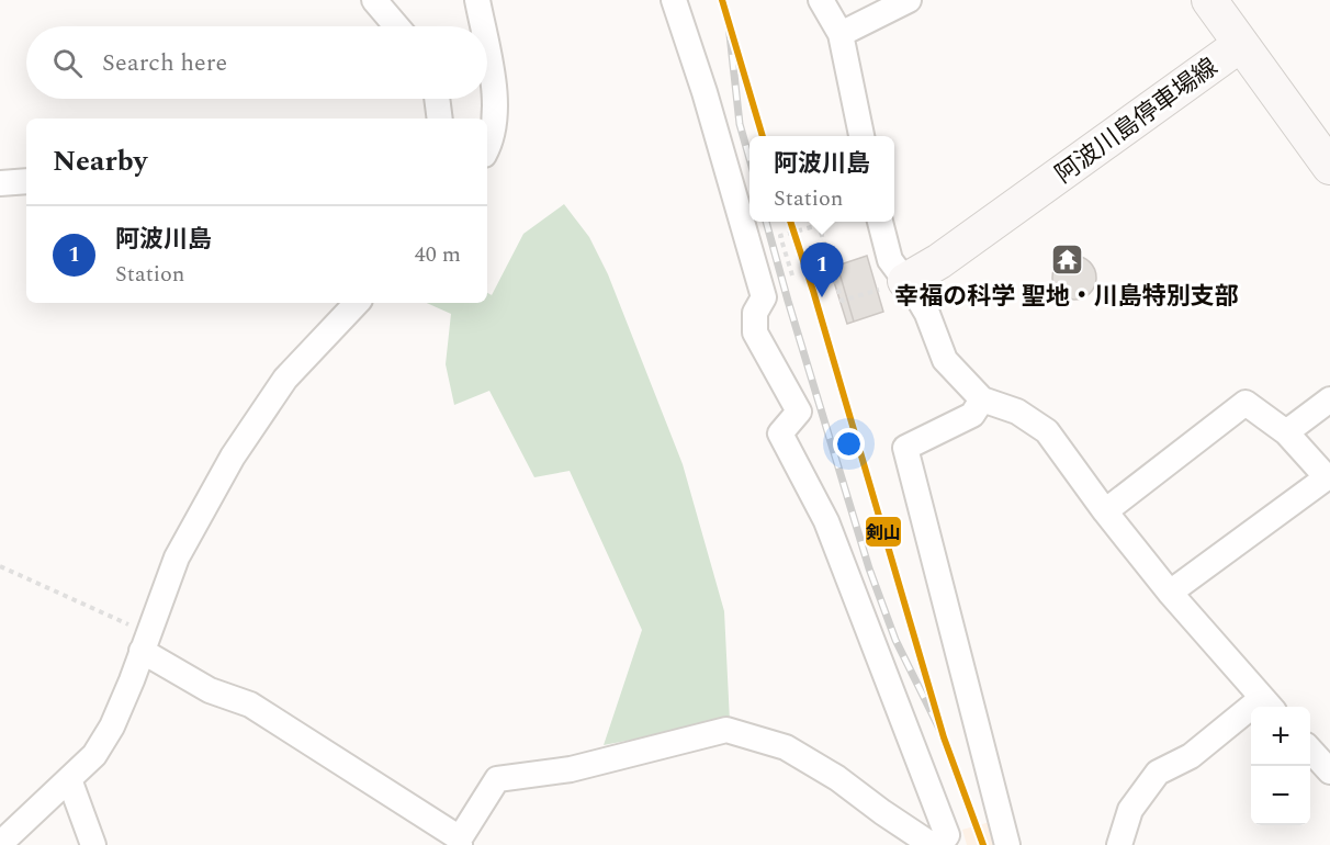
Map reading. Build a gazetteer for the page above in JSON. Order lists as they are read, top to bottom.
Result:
{
  "streets": {
    "main road": ["阿波川島停車場線"]
  },
  "places": {
    "temple": ["幸福の科学 聖地・川島特別支部"]
  },
  "lines": ["transit line 剣山"],
  "page": {
    "search": "Search here",
    "heading": "Nearby",
    "popup": ["阿波川島", "Station"],
    "list": [
      {
        "mark": "1",
        "name": "阿波川島",
        "note": "Station",
        "value": "40 m"
      }
    ],
    "pins": "1",
    "map_buttons": ["+", "−"]
  }
}
